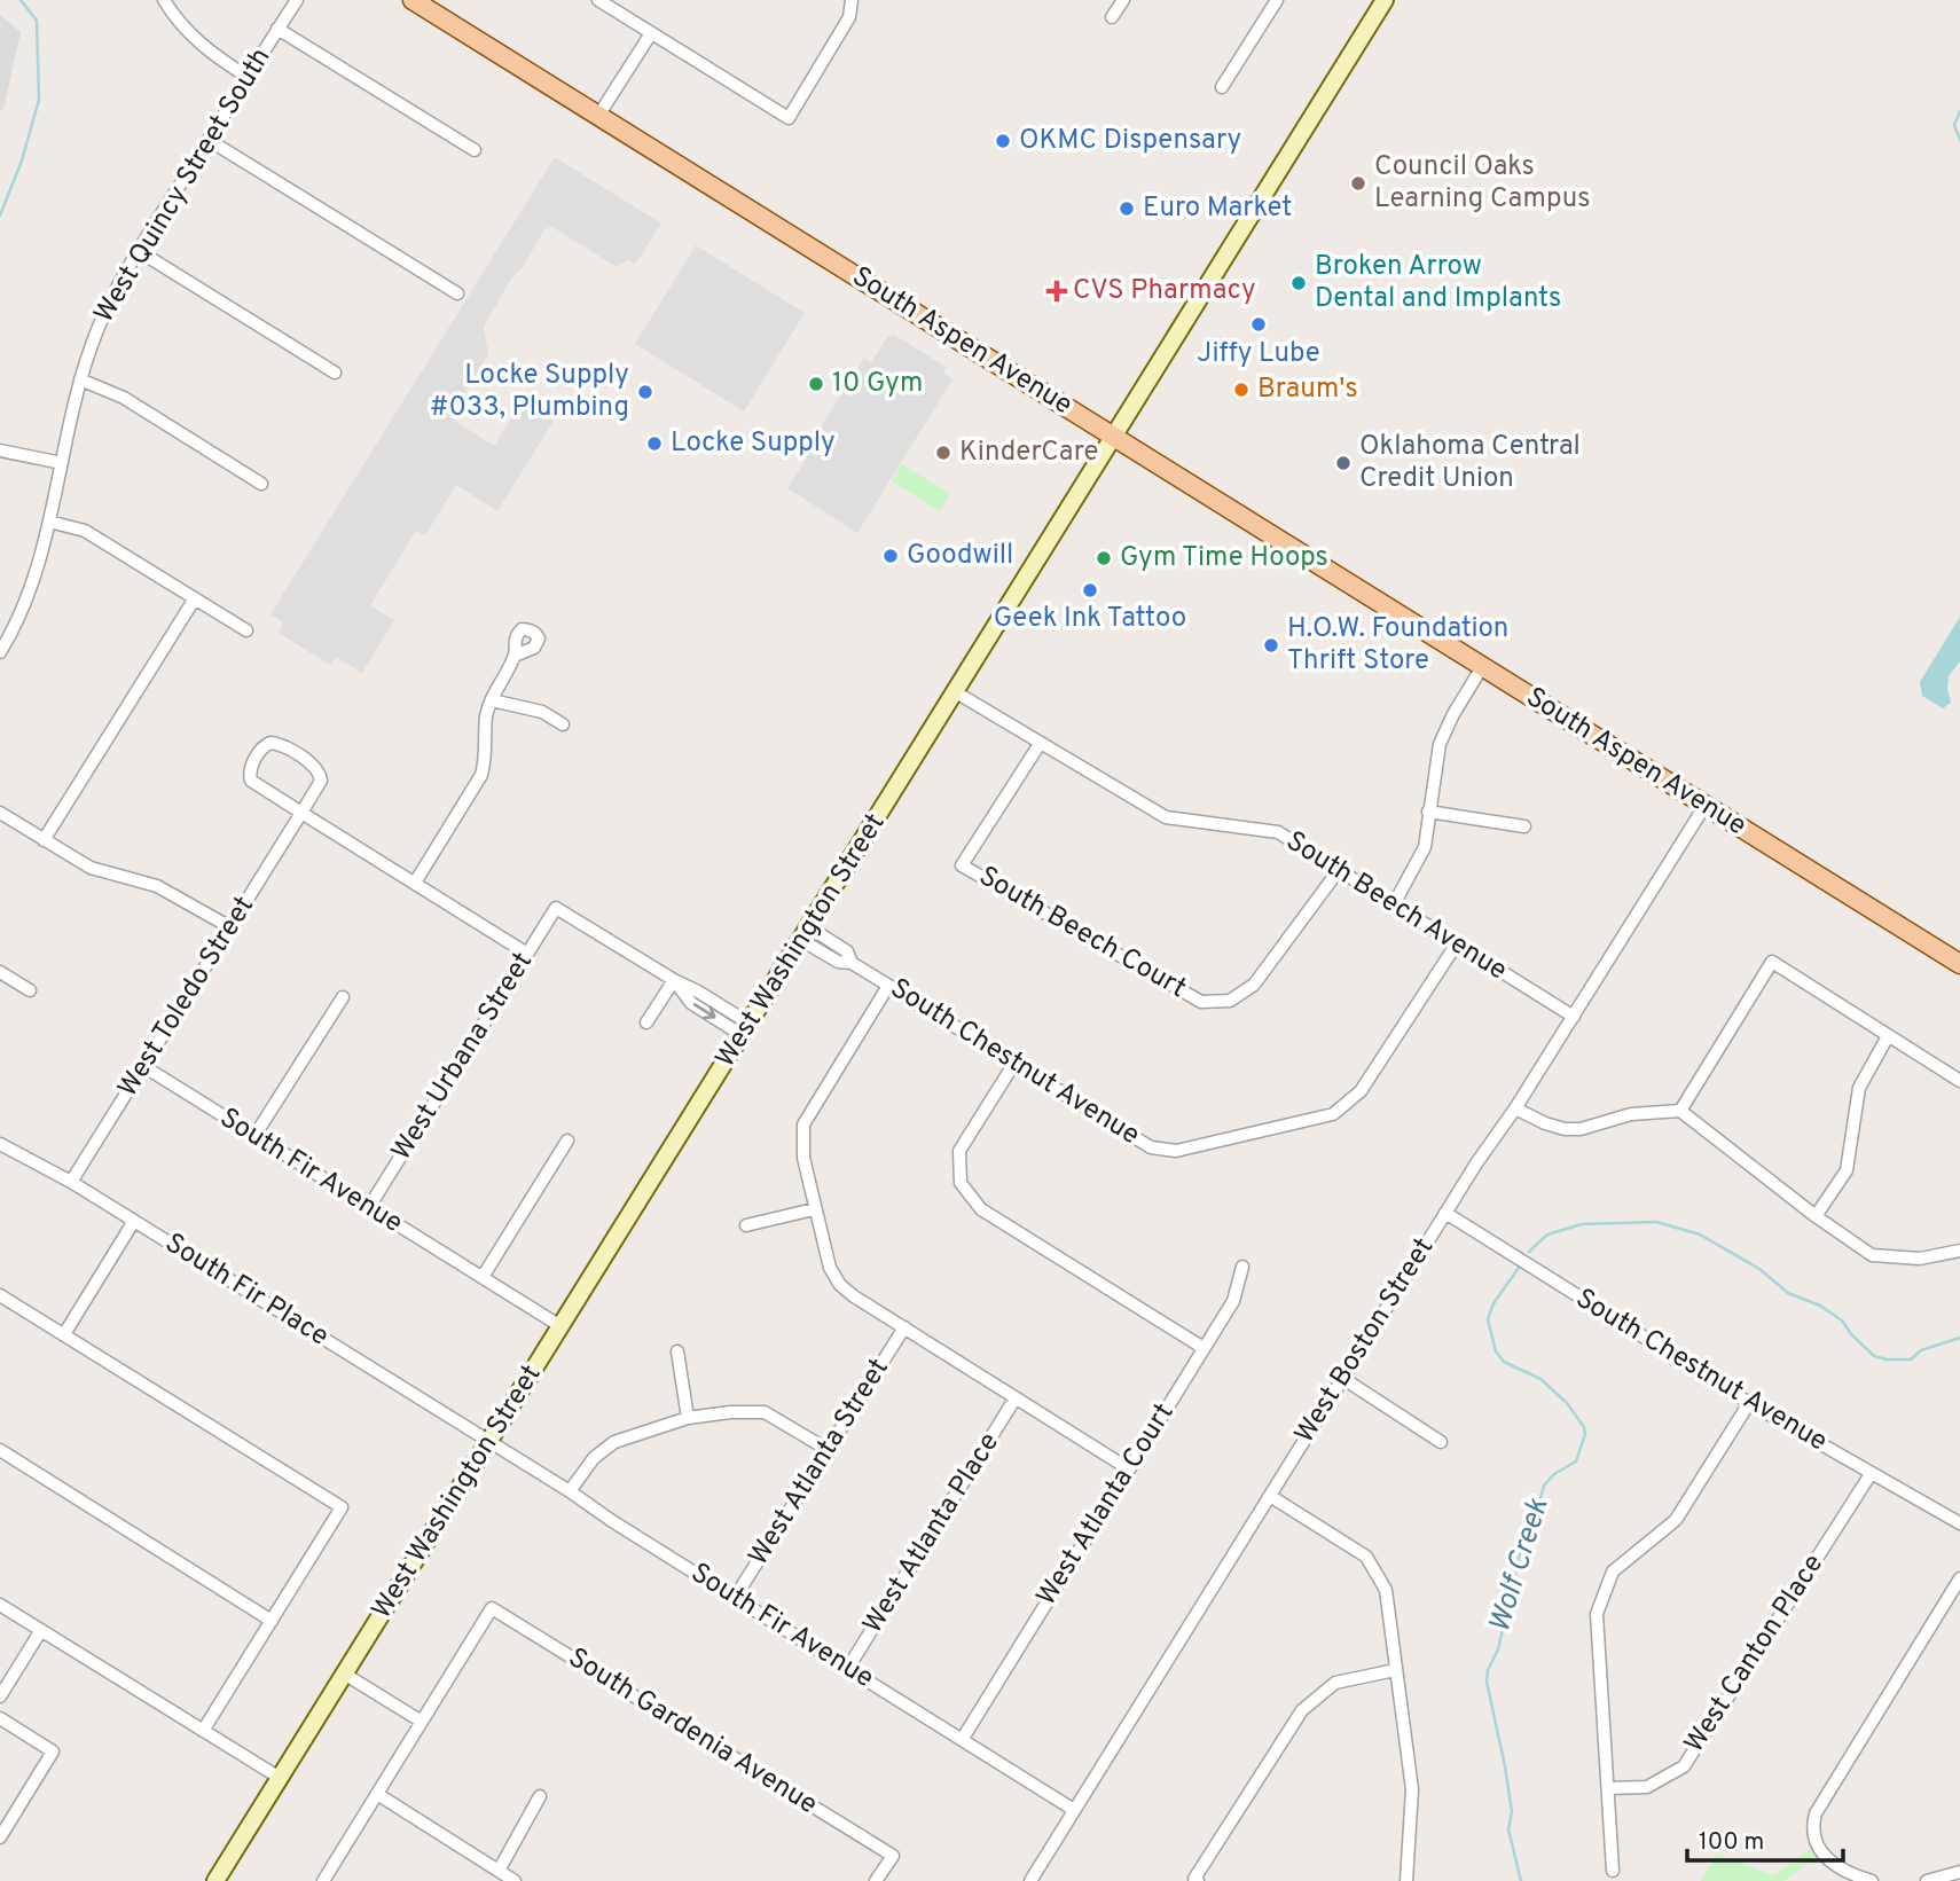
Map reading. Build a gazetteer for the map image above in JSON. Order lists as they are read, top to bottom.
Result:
{
  "streets": {
    "main road": ["South Aspen Avenue", "West Washington Street"],
    "street": [
      "West Quincy Street South",
      "South Beech Avenue",
      "South Beech Court",
      "West Toledo Street",
      "West Urbana Street",
      "South Chestnut Avenue",
      "South Fir Avenue",
      "South Fir Place",
      "West Boston Street",
      "West Atlanta Street",
      "West Atlanta Court",
      "West Atlanta Place",
      "West Canton Place",
      "South Gardenia Avenue"
    ]
  },
  "crossings": [
    ["South Aspen Avenue", "West Washington Street"],
    ["South Aspen Avenue", "West Boston Street"],
    ["South Beech Avenue", "South Beech Court"],
    ["South Beech Avenue", "West Washington Street"],
    ["South Beech Avenue", "South Chestnut Avenue"],
    ["South Beech Avenue", "West Boston Street"],
    ["West Washington Street", "South Chestnut Avenue"],
    ["West Washington Street", "South Fir Avenue"],
    ["West Washington Street", "South Fir Place"],
    ["West Toledo Street", "South Fir Avenue"],
    ["West Toledo Street", "South Fir Place"],
    ["West Urbana Street", "South Fir Avenue"],
    ["South Chestnut Avenue", "West Boston Street"],
    ["South Chestnut Avenue", "West Canton Place"],
    ["South Fir Avenue", "South Fir Place"],
    ["South Fir Avenue", "West Boston Street"],
    ["South Fir Avenue", "West Atlanta Street"],
    ["South Fir Avenue", "West Atlanta Court"],
    ["South Fir Avenue", "West Atlanta Place"]
  ],
  "water": ["Wolf Creek"],
  "places": {
    "other": [
      "OKMC Dispensary",
      "Council Oaks Learning Campus",
      "Euro Market",
      "Broken Arrow Dental and Implants",
      "Jiffy Lube",
      "10 Gym",
      "Braum's",
      "Locke Supply #033, Plumbing",
      "Locke Supply",
      "KinderCare",
      "Oklahoma Central Credit Union",
      "Goodwill",
      "Gym Time Hoops",
      "Geek Ink Tattoo",
      "H.O.W. Foundation Thrift Store"
    ],
    "health": ["CVS Pharmacy"]
  },
  "scale_bar": "100 m"
}
